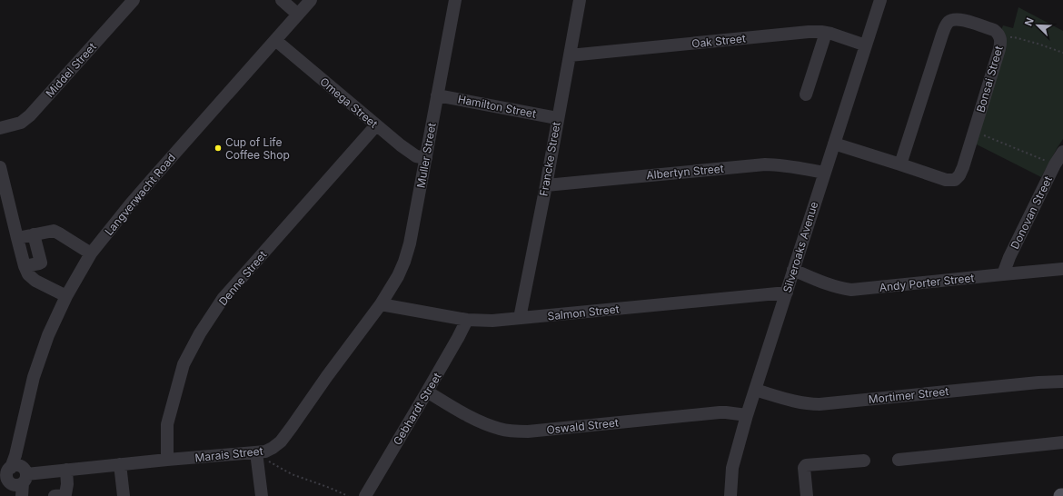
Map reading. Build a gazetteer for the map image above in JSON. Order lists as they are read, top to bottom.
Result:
{
  "streets": {
    "street": [
      "Oak Street",
      "Middel Street",
      "Bonsai Street",
      "Omega Street",
      "Hamilton Street",
      "Muller Street",
      "Francke Street",
      "Albertyn Street",
      "Langverwacht Road",
      "Donovan Street",
      "Silveroaks Avenue",
      "Denne Street",
      "Andy Porter Street",
      "Salmon Street",
      "Mortimer Street",
      "Gebhardt Street",
      "Oswald Street",
      "Marais Street"
    ]
  },
  "crossings": [
    ["Oak Street", "Francke Street"],
    ["Oak Street", "Silveroaks Avenue"],
    ["Bonsai Street", "Silveroaks Avenue"],
    ["Omega Street", "Muller Street"],
    ["Omega Street", "Langverwacht Road"],
    ["Omega Street", "Denne Street"],
    ["Hamilton Street", "Muller Street"],
    ["Hamilton Street", "Francke Street"],
    ["Muller Street", "Salmon Street"],
    ["Muller Street", "Marais Street"],
    ["Francke Street", "Albertyn Street"],
    ["Francke Street", "Salmon Street"],
    ["Albertyn Street", "Silveroaks Avenue"],
    ["Langverwacht Road", "Marais Street"],
    ["Donovan Street", "Andy Porter Street"],
    ["Silveroaks Avenue", "Andy Porter Street"],
    ["Silveroaks Avenue", "Salmon Street"],
    ["Silveroaks Avenue", "Mortimer Street"],
    ["Silveroaks Avenue", "Oswald Street"],
    ["Denne Street", "Marais Street"],
    ["Salmon Street", "Gebhardt Street"],
    ["Salmon Street", "Marais Street"],
    ["Gebhardt Street", "Oswald Street"]
  ],
  "places": ["Cup of Life Coffee Shop"],
  "north": "top left"
}
